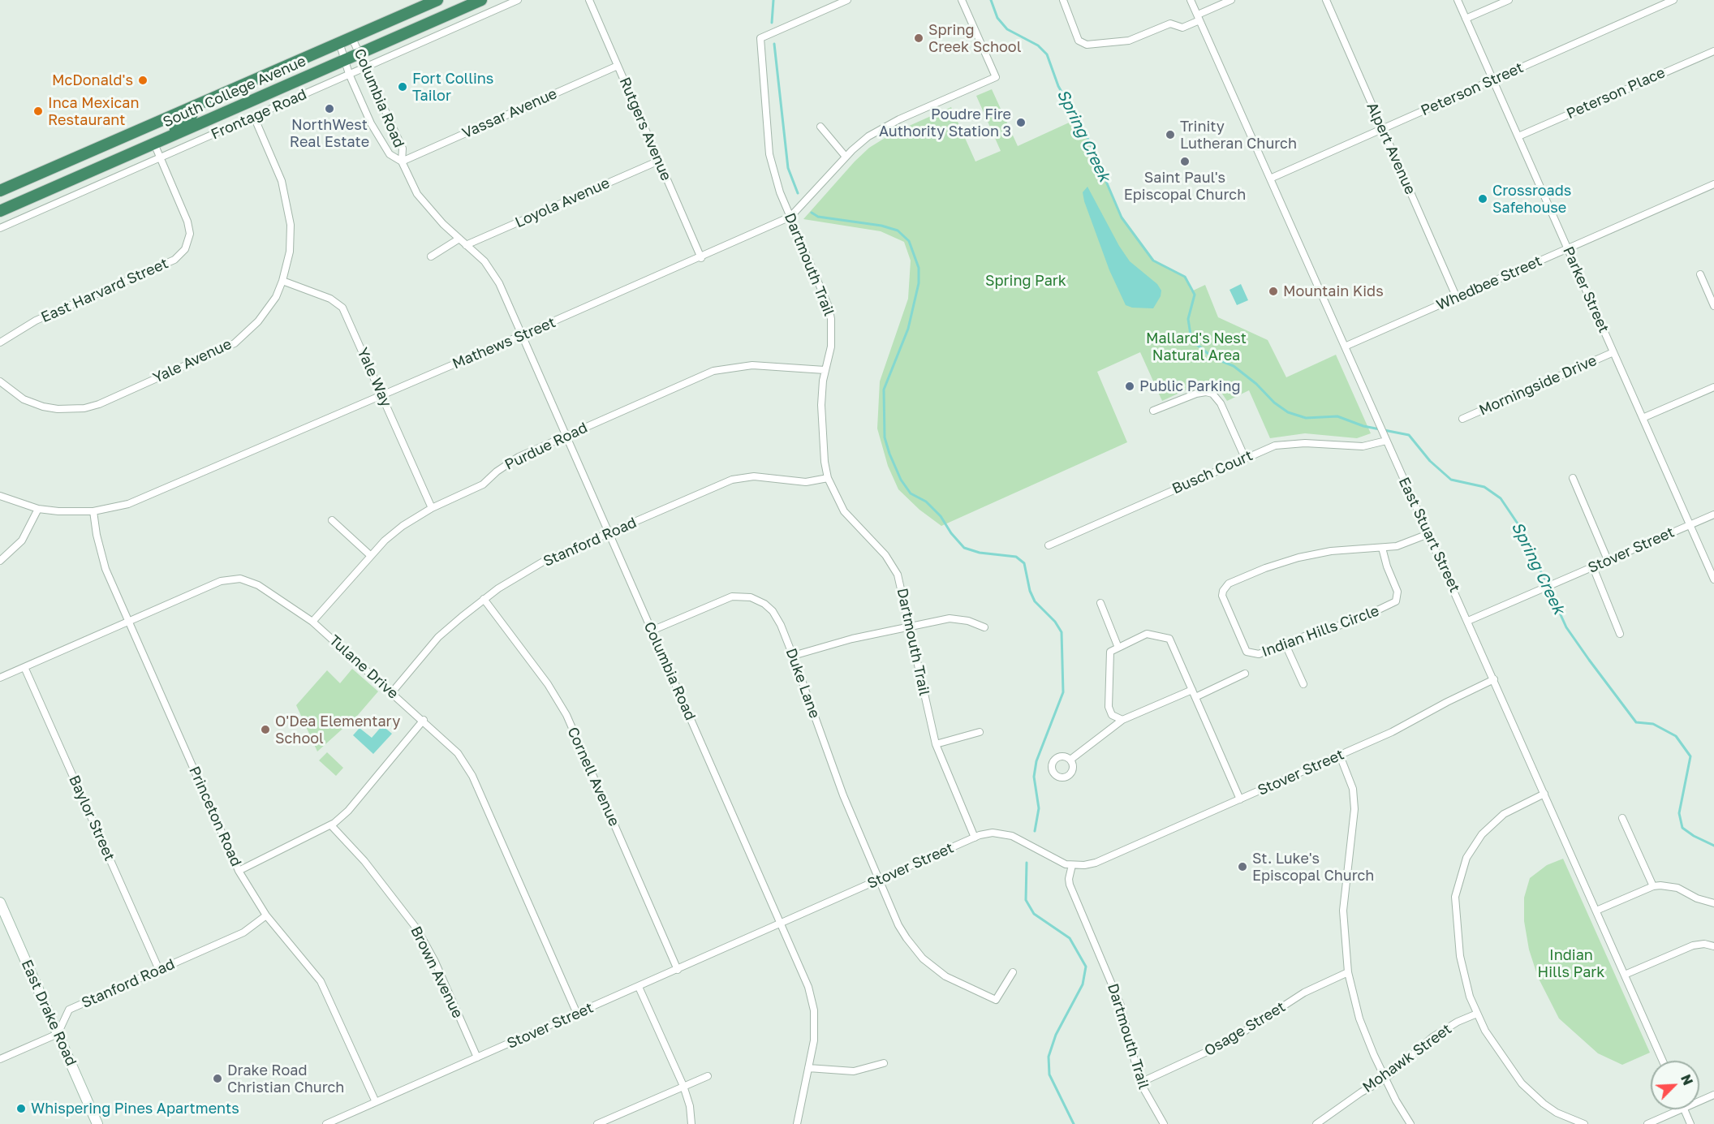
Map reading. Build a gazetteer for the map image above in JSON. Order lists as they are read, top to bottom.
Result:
{
  "streets": {
    "highway": ["South College Avenue"],
    "main road": ["East Drake Road"],
    "street": [
      "Peterson Street",
      "Peterson Place",
      "Columbia Road",
      "Vassar Avenue",
      "Frontage Road",
      "Rutgers Avenue",
      "Alpert Avenue",
      "Loyola Avenue",
      "Dartmouth Trail",
      "Whedbee Street",
      "Parker Street",
      "East Harvard Street",
      "Mathews Street",
      "Yale Avenue",
      "Yale Way",
      "Morningside Drive",
      "Purdue Road",
      "Busch Court",
      "East Stuart Street",
      "Stanford Road",
      "Stover Street",
      "Indian Hills Circle",
      "Tulane Drive",
      "Duke Lane",
      "Cornell Avenue",
      "Princeton Road",
      "Baylor Street",
      "Brown Avenue",
      "Osage Street",
      "Mohawk Street"
    ]
  },
  "crossings": [
    ["Peterson Street", "Alpert Avenue"],
    ["Peterson Street", "Parker Street"],
    ["Peterson Street", "East Stuart Street"],
    ["South College Avenue", "Columbia Road"],
    ["South College Avenue", "East Harvard Street"],
    ["Peterson Place", "Parker Street"],
    ["Columbia Road", "Vassar Avenue"],
    ["Columbia Road", "Frontage Road"],
    ["Columbia Road", "Loyola Avenue"],
    ["Columbia Road", "Mathews Street"],
    ["Columbia Road", "Purdue Road"],
    ["Columbia Road", "Stanford Road"],
    ["Columbia Road", "Stover Street"],
    ["Columbia Road", "Duke Lane"],
    ["Vassar Avenue", "Rutgers Avenue"],
    ["Frontage Road", "East Harvard Street"],
    ["Frontage Road", "Yale Avenue"],
    ["Rutgers Avenue", "Loyola Avenue"],
    ["Rutgers Avenue", "Mathews Street"],
    ["Alpert Avenue", "Whedbee Street"],
    ["Dartmouth Trail", "Mathews Street"],
    ["Dartmouth Trail", "Purdue Road"],
    ["Dartmouth Trail", "Stanford Road"],
    ["Dartmouth Trail", "Stover Street"],
    ["Dartmouth Trail", "Osage Street"],
    ["Whedbee Street", "Parker Street"],
    ["Whedbee Street", "East Stuart Street"],
    ["Parker Street", "Morningside Drive"],
    ["Parker Street", "Stover Street"],
    ["Mathews Street", "Yale Way"],
    ["Mathews Street", "Princeton Road"],
    ["Yale Avenue", "Yale Way"],
    ["Yale Way", "Purdue Road"],
    ["Purdue Road", "Tulane Drive"],
    ["Busch Court", "East Stuart Street"],
    ["East Stuart Street", "Stover Street"],
    ["East Stuart Street", "Indian Hills Circle"],
    ["Stanford Road", "Tulane Drive"],
    ["Stanford Road", "Cornell Avenue"],
    ["Stanford Road", "Princeton Road"],
    ["Stanford Road", "Baylor Street"],
    ["Stanford Road", "East Drake Road"],
    ["Stover Street", "Tulane Drive"],
    ["Stover Street", "Duke Lane"],
    ["Stover Street", "Cornell Avenue"],
    ["Stover Street", "Princeton Road"],
    ["Stover Street", "Brown Avenue"],
    ["Tulane Drive", "Princeton Road"],
    ["Tulane Drive", "Baylor Street"]
  ],
  "water": ["Spring Creek"],
  "parks": ["Spring Park", "Mallard's Nest Natural Area", "Indian Hills Park"],
  "places": [
    "Spring Creek School",
    "McDonald's",
    "Fort Collins Tailor",
    "NorthWest Real Estate",
    "Inca Mexican Restaurant",
    "Poudre Fire Authority Station 3",
    "Trinity Lutheran Church",
    "Saint Paul's Episcopal Church",
    "Crossroads Safehouse",
    "Mountain Kids",
    "Public Parking",
    "O'Dea Elementary School",
    "St. Luke's Episcopal Church",
    "Drake Road Christian Church",
    "Whispering Pines Apartments"
  ],
  "north": "top right"
}
